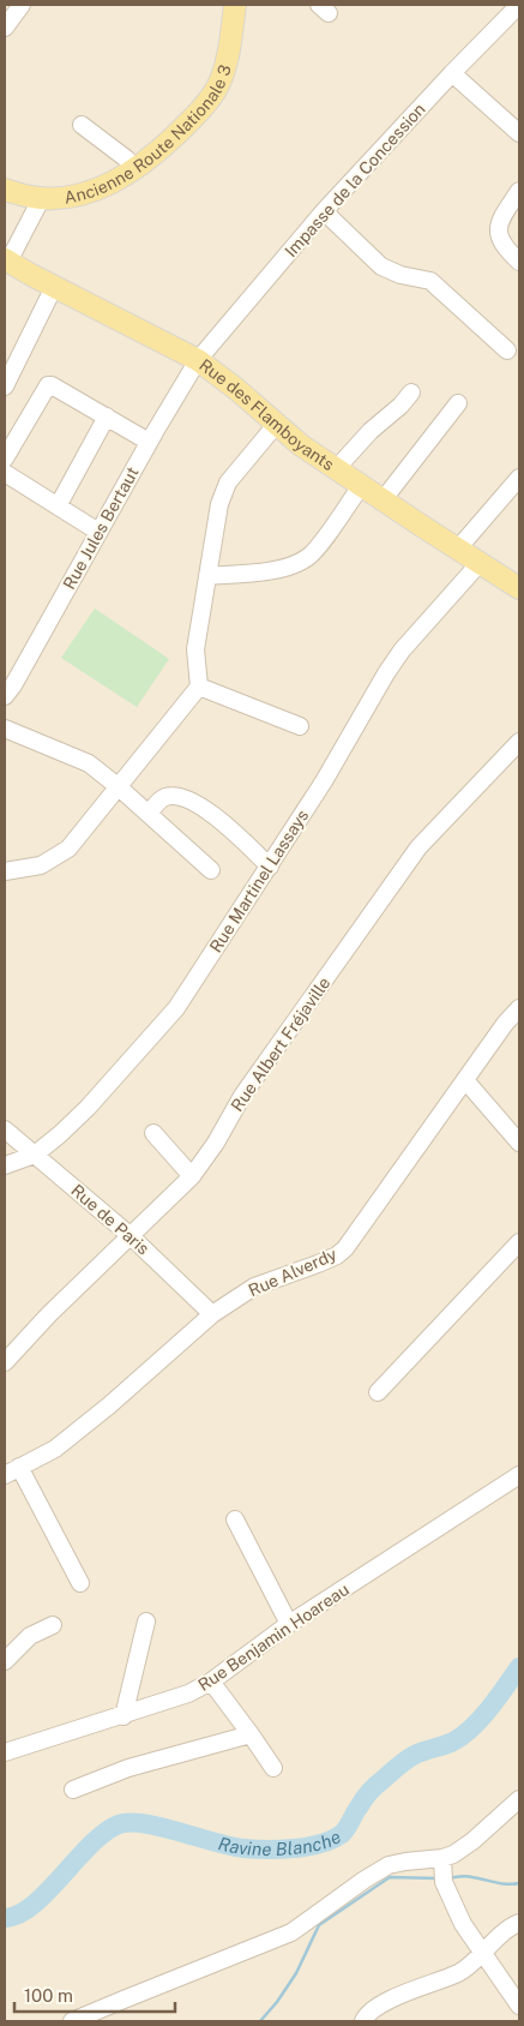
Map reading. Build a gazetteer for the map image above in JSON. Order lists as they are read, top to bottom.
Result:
{
  "streets": {
    "main road": ["Ancienne Route Nationale 3", "Rue des Flamboyants"],
    "street": [
      "Impasse de la Concession",
      "Rue Jules Bertaut",
      "Rue Martinel Lassays",
      "Rue Albert Fréjaville",
      "Rue de Paris",
      "Rue Alverdy",
      "Rue Benjamin Hoareau"
    ]
  },
  "crossings": [
    ["Impasse de la Concession", "Rue des Flamboyants"],
    ["Impasse de la Concession", "Rue Jules Bertaut"],
    ["Rue des Flamboyants", "Rue Jules Bertaut"],
    ["Rue des Flamboyants", "Rue Martinel Lassays"],
    ["Rue Martinel Lassays", "Rue de Paris"],
    ["Rue Albert Fréjaville", "Rue de Paris"],
    ["Rue de Paris", "Rue Alverdy"]
  ],
  "water": ["Ravine Blanche"],
  "scale_bar": "100 m"
}
